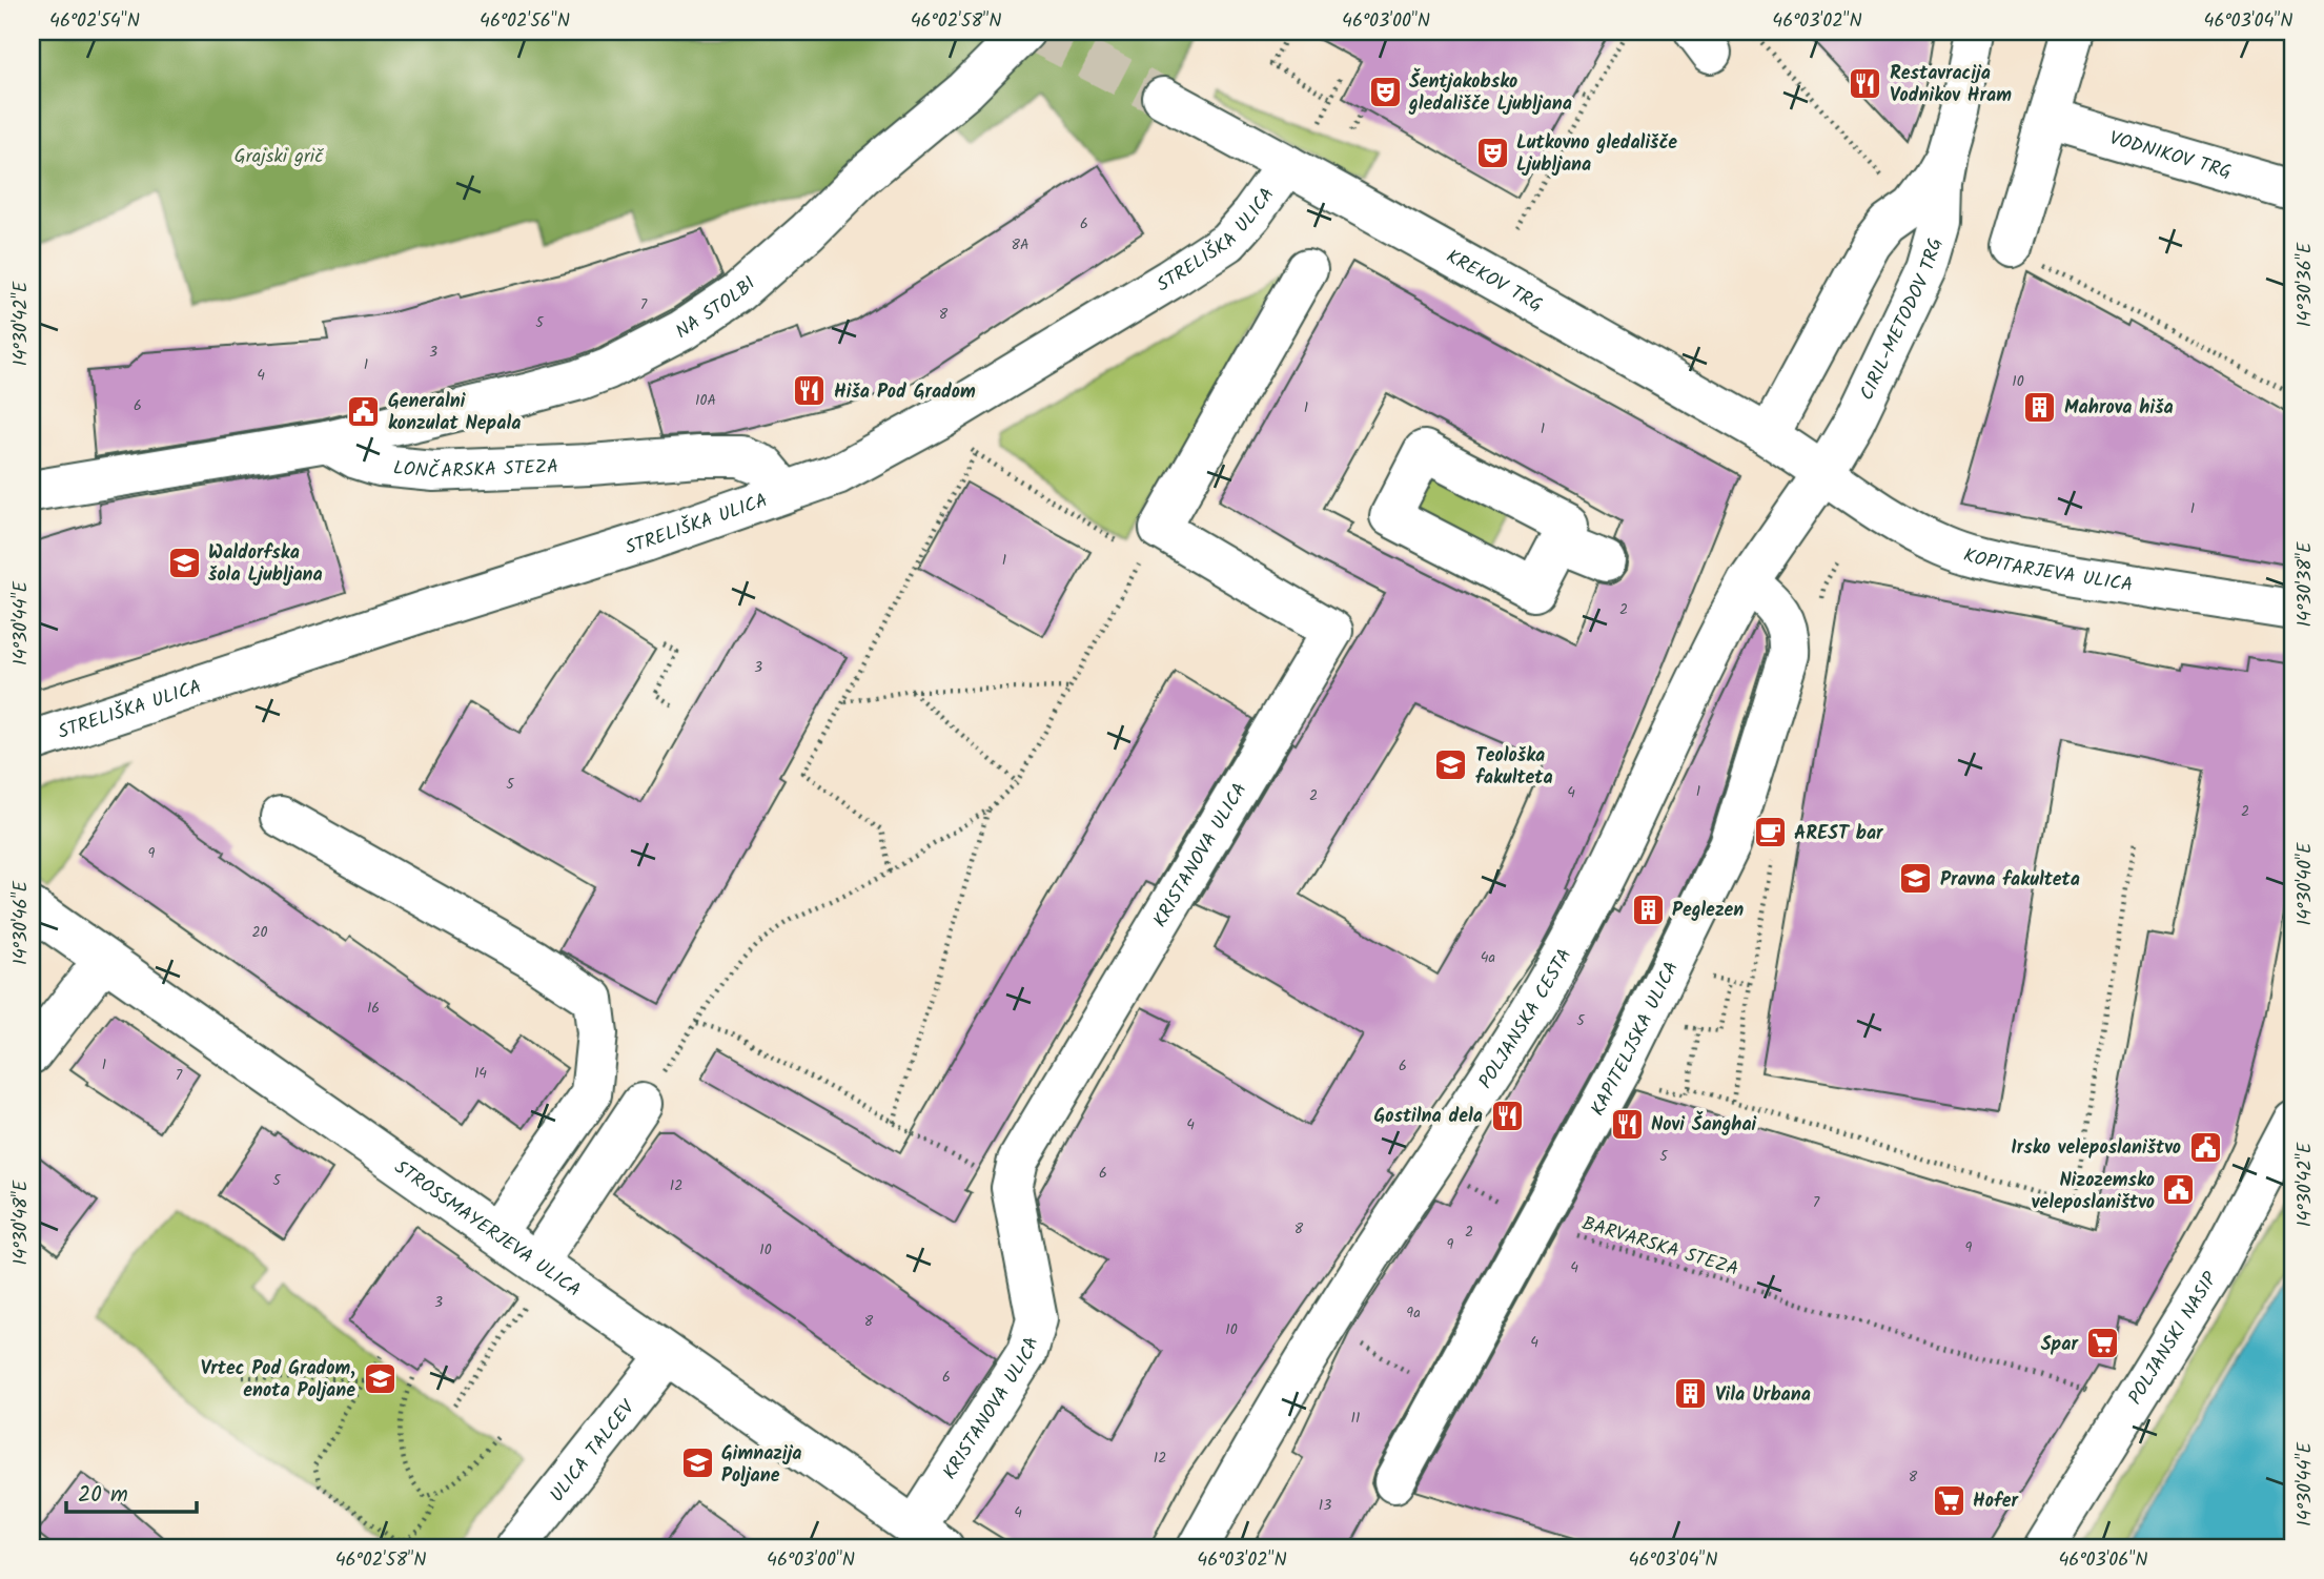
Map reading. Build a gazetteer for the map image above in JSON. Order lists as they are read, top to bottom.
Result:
{
  "streets": {
    "street": [
      "VODNIKOV TRG",
      "STRELIŠKA ULICA",
      "KREKOV TRG",
      "NA STOLBI",
      "CIRIL-METODOV TRG",
      "LONČARSKA STEZA",
      "KOPITARJEVA ULICA",
      "KRISTANOVA ULICA",
      "POLJANSKA CESTA",
      "KAPITELJSKA ULICA",
      "STROSSMAYERJEVA ULICA",
      "POLJANSKI NASIP",
      "ULICA TALCEV"
    ],
    "path": ["BARVARSKA STEZA"]
  },
  "crossings": [
    ["STRELIŠKA ULICA", "KREKOV TRG"],
    ["STRELIŠKA ULICA", "LONČARSKA STEZA"],
    ["KREKOV TRG", "CIRIL-METODOV TRG"],
    ["KREKOV TRG", "KOPITARJEVA ULICA"],
    ["KREKOV TRG", "POLJANSKA CESTA"],
    ["NA STOLBI", "LONČARSKA STEZA"],
    ["CIRIL-METODOV TRG", "KOPITARJEVA ULICA"],
    ["CIRIL-METODOV TRG", "POLJANSKA CESTA"],
    ["KOPITARJEVA ULICA", "POLJANSKA CESTA"],
    ["KRISTANOVA ULICA", "STROSSMAYERJEVA ULICA"],
    ["POLJANSKA CESTA", "KAPITELJSKA ULICA"],
    ["POLJANSKA CESTA", "BARVARSKA STEZA"],
    ["KAPITELJSKA ULICA", "BARVARSKA STEZA"],
    ["STROSSMAYERJEVA ULICA", "ULICA TALCEV"]
  ],
  "parks": ["Grajski grič"],
  "places": {
    "restaurant": [
      "Restavracija Vodnikov Hram",
      "Hiša Pod Gradom",
      "Gostilna dela",
      "Novi Šanghai"
    ],
    "theatre": ["Šentjakobsko gledališče Ljubljana", "Lutkovno gledališče Ljubljana"],
    "building": ["Mahrova hiša", "Peglezen", "Vila Urbana"],
    "public building": ["Generalni konzulat Nepala", "Irsko veleposlaništvo", "Nizozemsko veleposlaništvo"],
    "school or university": [
      "Waldorfska šola Ljubljana",
      "Teološka fakulteta",
      "Pravna fakulteta",
      "Vrtec Pod Gradom, enota Poljane",
      "Gimnazija Poljane"
    ],
    "cafe": ["AREST bar"],
    "supermarket": ["Spar", "Hofer"]
  },
  "house_numbers": [
    "6",
    "8A",
    "7",
    "8",
    "5",
    "3",
    "1",
    "4",
    "10",
    "10A",
    "6",
    "1",
    "1",
    "1",
    "1",
    "2",
    "3",
    "5",
    "1",
    "4",
    "2",
    "2",
    "9",
    "20",
    "4a",
    "16",
    "5",
    "1",
    "6",
    "14",
    "7",
    "4",
    "5",
    "6",
    "5",
    "12",
    "7",
    "8",
    "2",
    "9",
    "9",
    "10",
    "4",
    "3",
    "9a",
    "8",
    "10",
    "4",
    "6",
    "11",
    "12",
    "8",
    "13",
    "4"
  ],
  "scale_bar": "20 m",
  "coordinates": [
    "46°02'54\"N",
    "46°02'56\"N",
    "46°02'58\"N",
    "46°03'00\"N",
    "46°03'02\"N",
    "46°03'04\"N",
    "14°30'36\"E",
    "14°30'42\"E",
    "14°30'38\"E",
    "14°30'44\"E",
    "14°30'40\"E",
    "14°30'46\"E",
    "14°30'48\"E",
    "46°03'06\"N"
  ]
}
